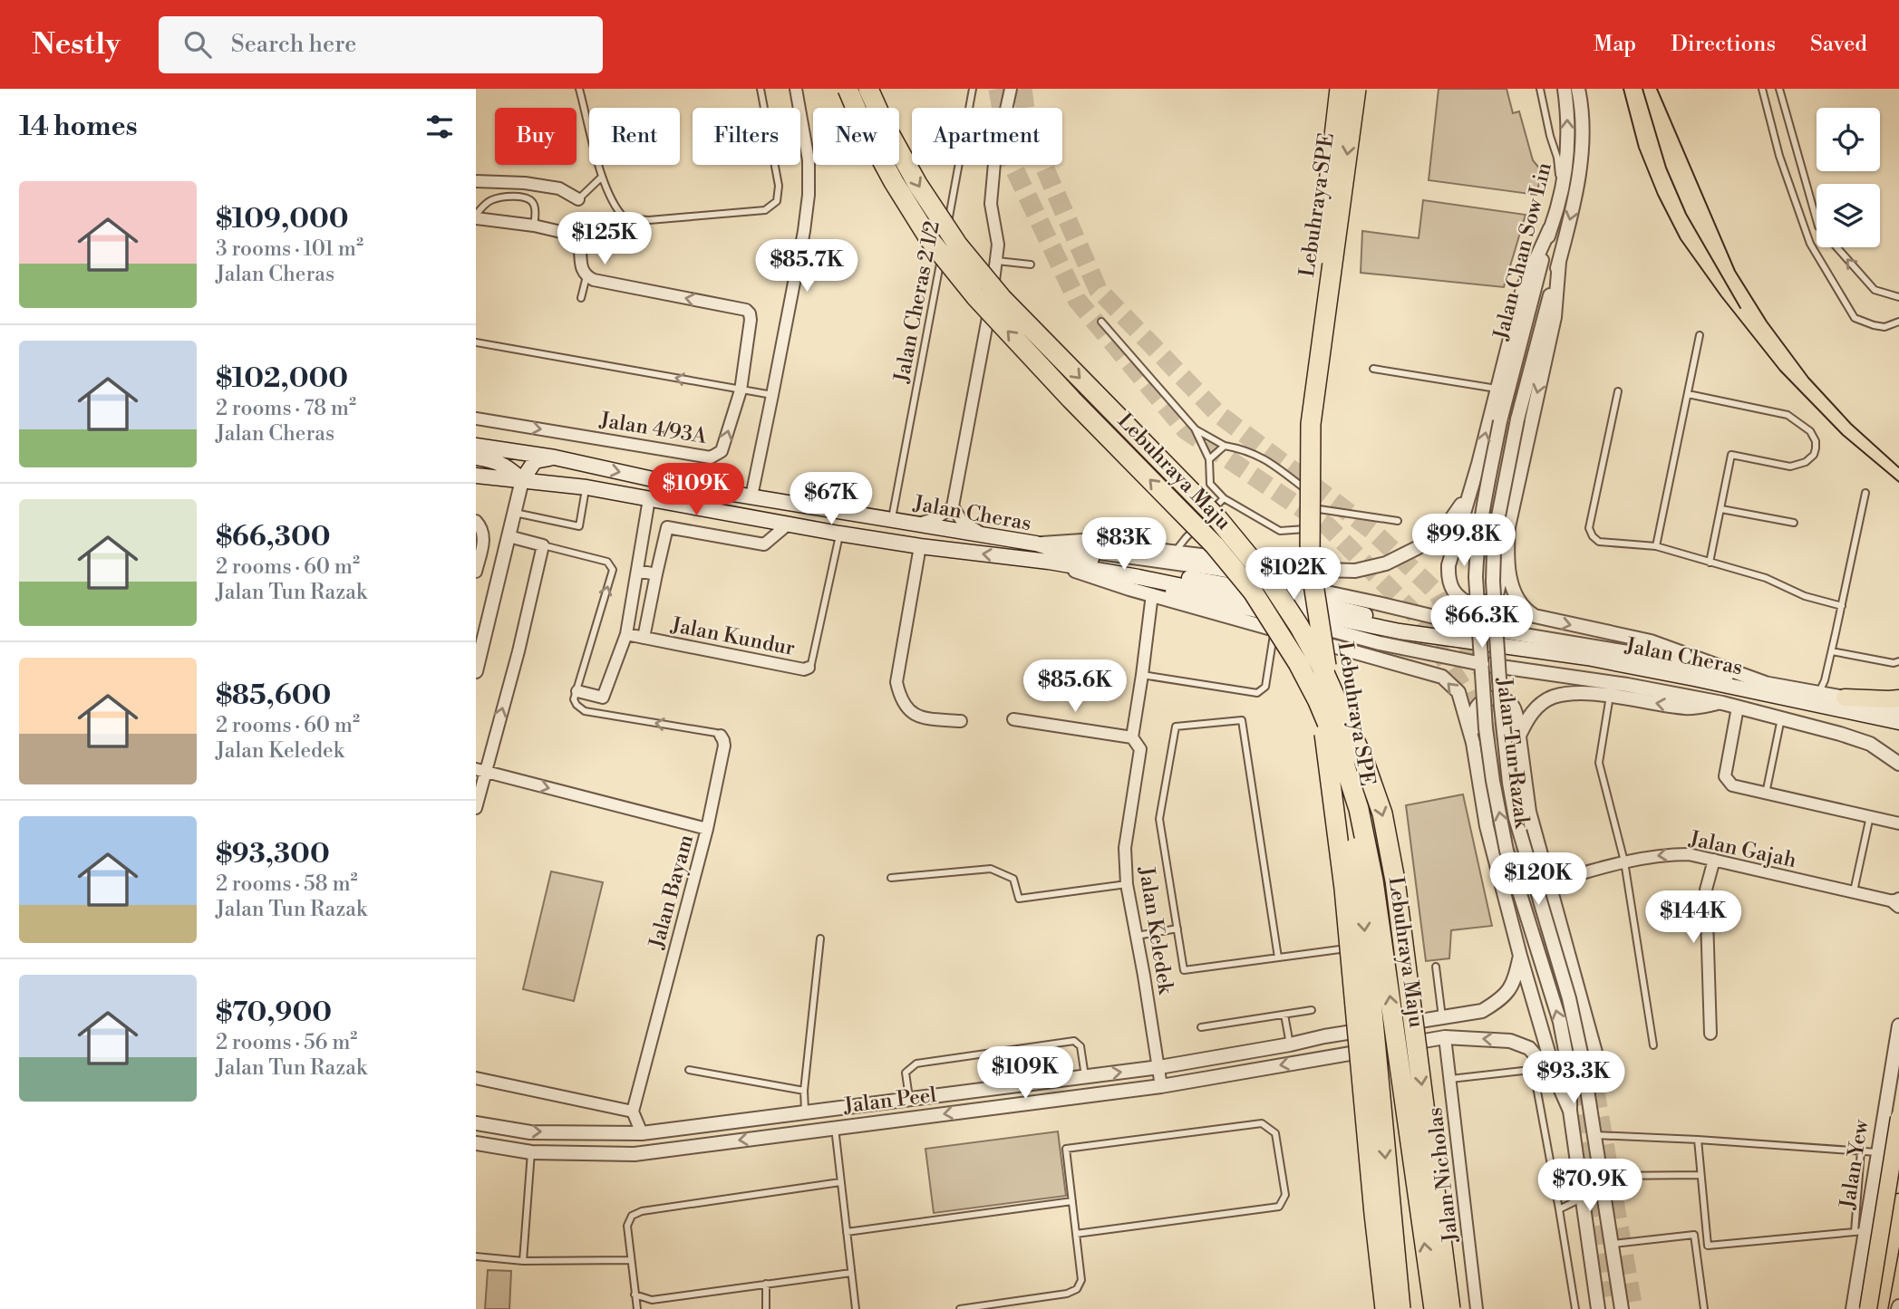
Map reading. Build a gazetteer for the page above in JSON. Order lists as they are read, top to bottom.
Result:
{
  "streets": {
    "highway": ["Lebuhraya SPE", "Lebuhraya Maju"],
    "main road": ["Jalan Cheras", "Jalan Yew"],
    "street": [
      "Jalan Chan Sow Lin",
      "Jalan 4/93A",
      "Jalan Kundur",
      "Jalan Tun Razak",
      "Jalan Gajah",
      "Jalan Bayam",
      "Jalan Keledek",
      "Jalan Peel",
      "Jalan Nicholas"
    ],
    "lane": ["Jalan Cheras 2 1/2"]
  },
  "crossings": [
    ["Jalan Chan Sow Lin", "Jalan Tun Razak"],
    ["Jalan Cheras 2 1/2", "Jalan Cheras"],
    ["Jalan Cheras", "Jalan Kundur"],
    ["Jalan Keledek", "Jalan Peel"],
    ["Jalan Peel", "Jalan Nicholas"]
  ],
  "one_way": ["Jalan Bayam"],
  "page": {
    "header": "Nestly",
    "search": "Search here",
    "nav": ["Map", "Directions", "Saved"],
    "heading": "14 homes",
    "chip": [
      "Buy",
      "Rent",
      "Filters",
      "New",
      "Apartment"
    ],
    "list": [
      {
        "name": "$109,000",
        "note": "3 rooms · 101 m² · Jalan Cheras"
      },
      {
        "name": "$102,000",
        "note": "2 rooms · 78 m² · Jalan Cheras"
      },
      {
        "name": "$66,300",
        "note": "2 rooms · 60 m² · Jalan Tun Razak"
      },
      {
        "name": "$85,600",
        "note": "2 rooms · 60 m² · Jalan Keledek"
      },
      {
        "name": "$93,300",
        "note": "2 rooms · 58 m² · Jalan Tun Razak"
      },
      {
        "name": "$70,900",
        "note": "2 rooms · 56 m² · Jalan Tun Razak"
      }
    ],
    "price": [
      "$125K",
      "$85.7K",
      "$109K",
      "$67K",
      "$99.8K",
      "$83K",
      "$102K",
      "$66.3K",
      "$85.6K",
      "$120K",
      "$144K",
      "$109K",
      "$93.3K",
      "$70.9K"
    ]
  }
}
